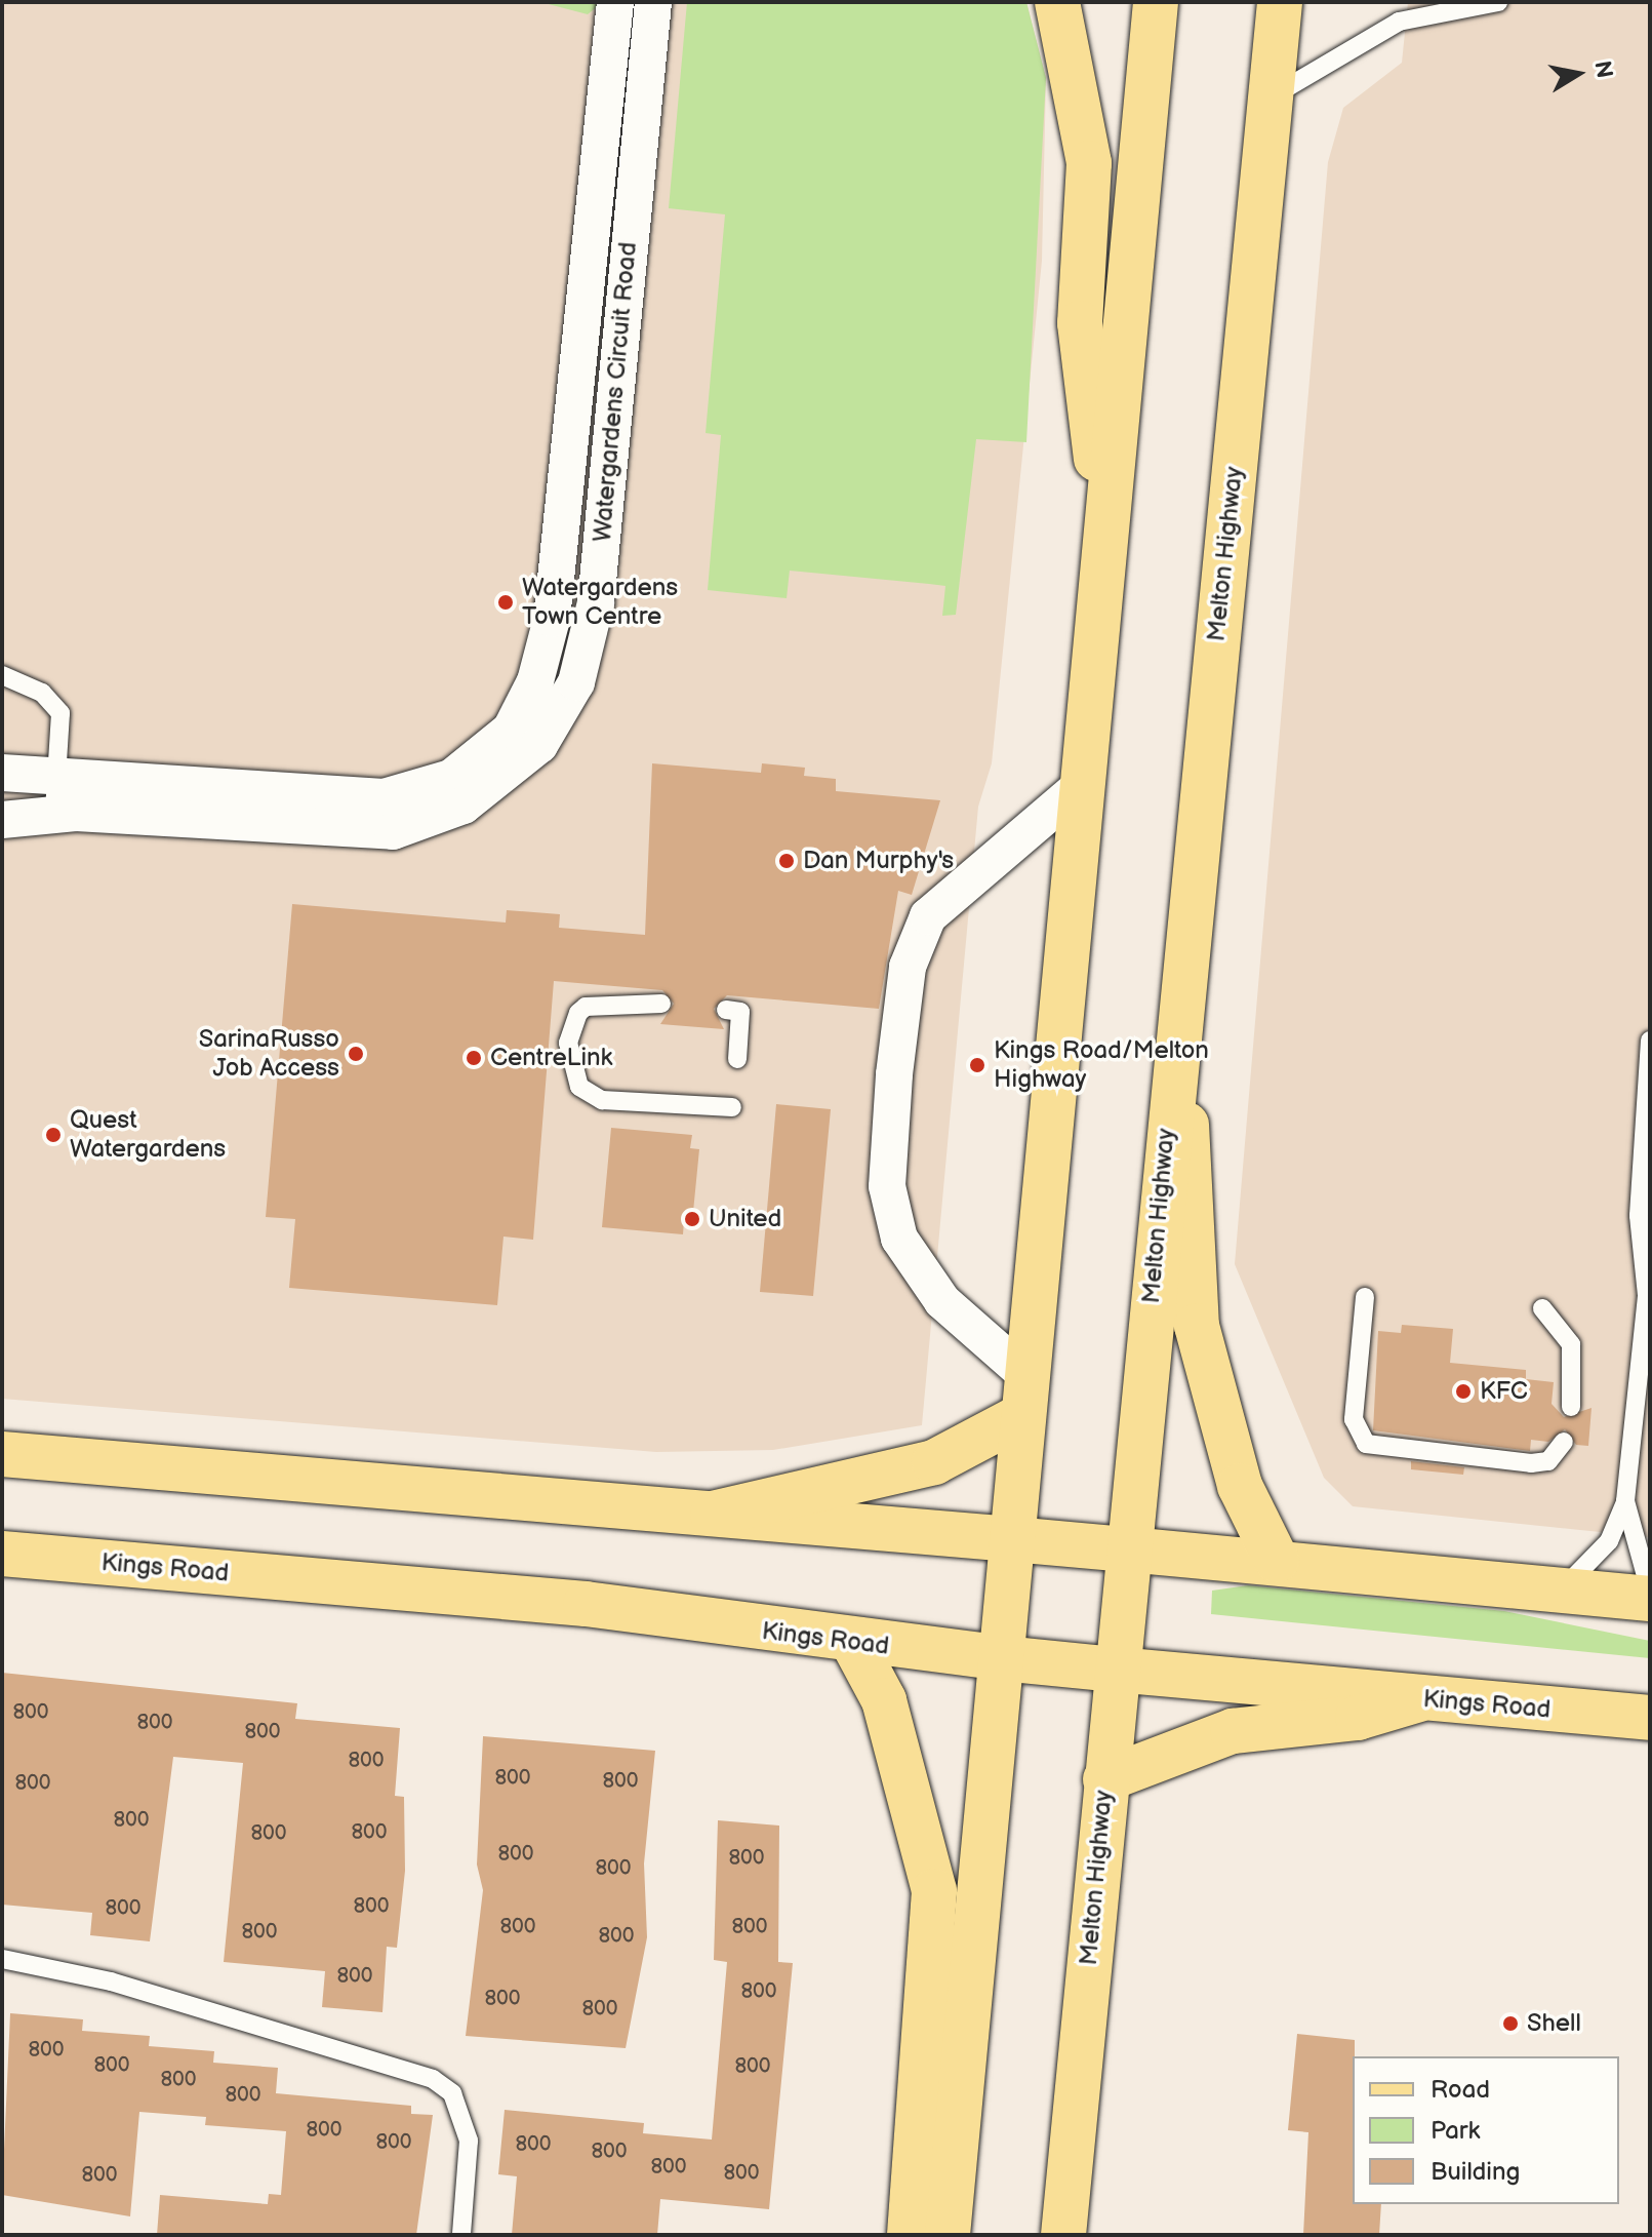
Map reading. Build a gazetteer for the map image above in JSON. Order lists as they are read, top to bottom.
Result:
{
  "streets": {
    "main road": ["Melton Highway", "Kings Road"],
    "street": ["Watergardens Circuit Road"]
  },
  "crossings": [
    ["Melton Highway", "Kings Road"]
  ],
  "places": [
    "Watergardens Town Centre",
    "Dan Murphy's",
    "SarinaRusso Job Access",
    "CentreLink",
    "Kings Road/Melton Highway",
    "Quest Watergardens",
    "United",
    "KFC",
    "Shell"
  ],
  "house_numbers": [
    "800",
    "800",
    "800",
    "800",
    "800",
    "800",
    "800",
    "800",
    "800",
    "800",
    "800",
    "800",
    "800",
    "800",
    "800",
    "800",
    "800",
    "800",
    "800",
    "800",
    "800",
    "800",
    "800",
    "800",
    "800",
    "800",
    "800",
    "800",
    "800",
    "800",
    "800",
    "800",
    "800",
    "800",
    "800"
  ],
  "legend": ["Road", "Park", "Building"],
  "north": "right"
}
